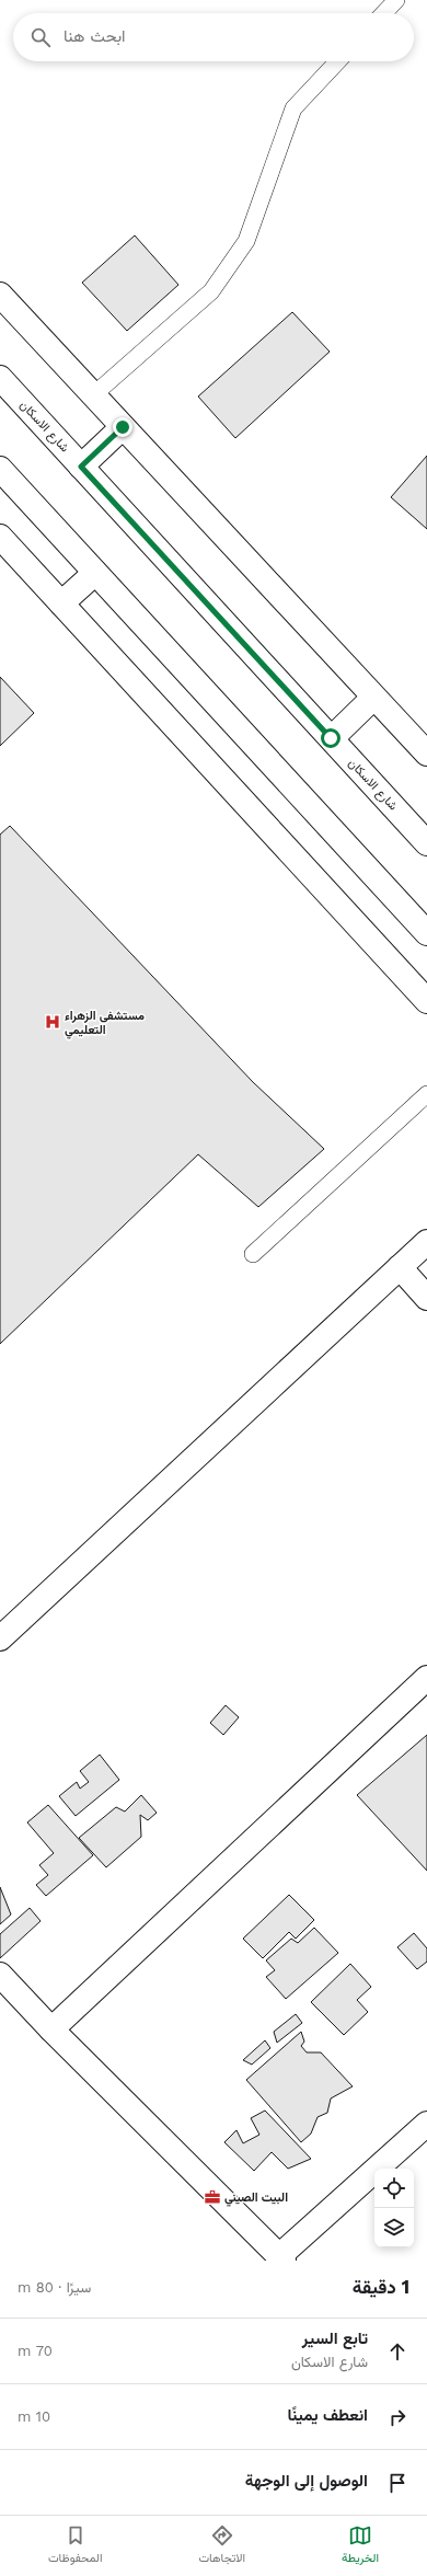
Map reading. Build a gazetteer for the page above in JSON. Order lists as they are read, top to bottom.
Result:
{
  "streets": {
    "street": ["شارع الاسكان"]
  },
  "places": {
    "hospital": ["مستشفى الزهراء التعليمي"],
    "office": ["البيت الصيني"]
  },
  "page": {
    "search": "ابحث هنا",
    "heading": ["1 دقيقة", "سيرًا · 80 m"],
    "list": [
      ["تابع السير", "شارع الاسكان", "70 m"],
      ["انعطف يمينًا", "10 m"],
      "الوصول إلى الوجهة"
    ],
    "nav": ["الخريطة", "الاتجاهات", "المحفوظات"]
  }
}
